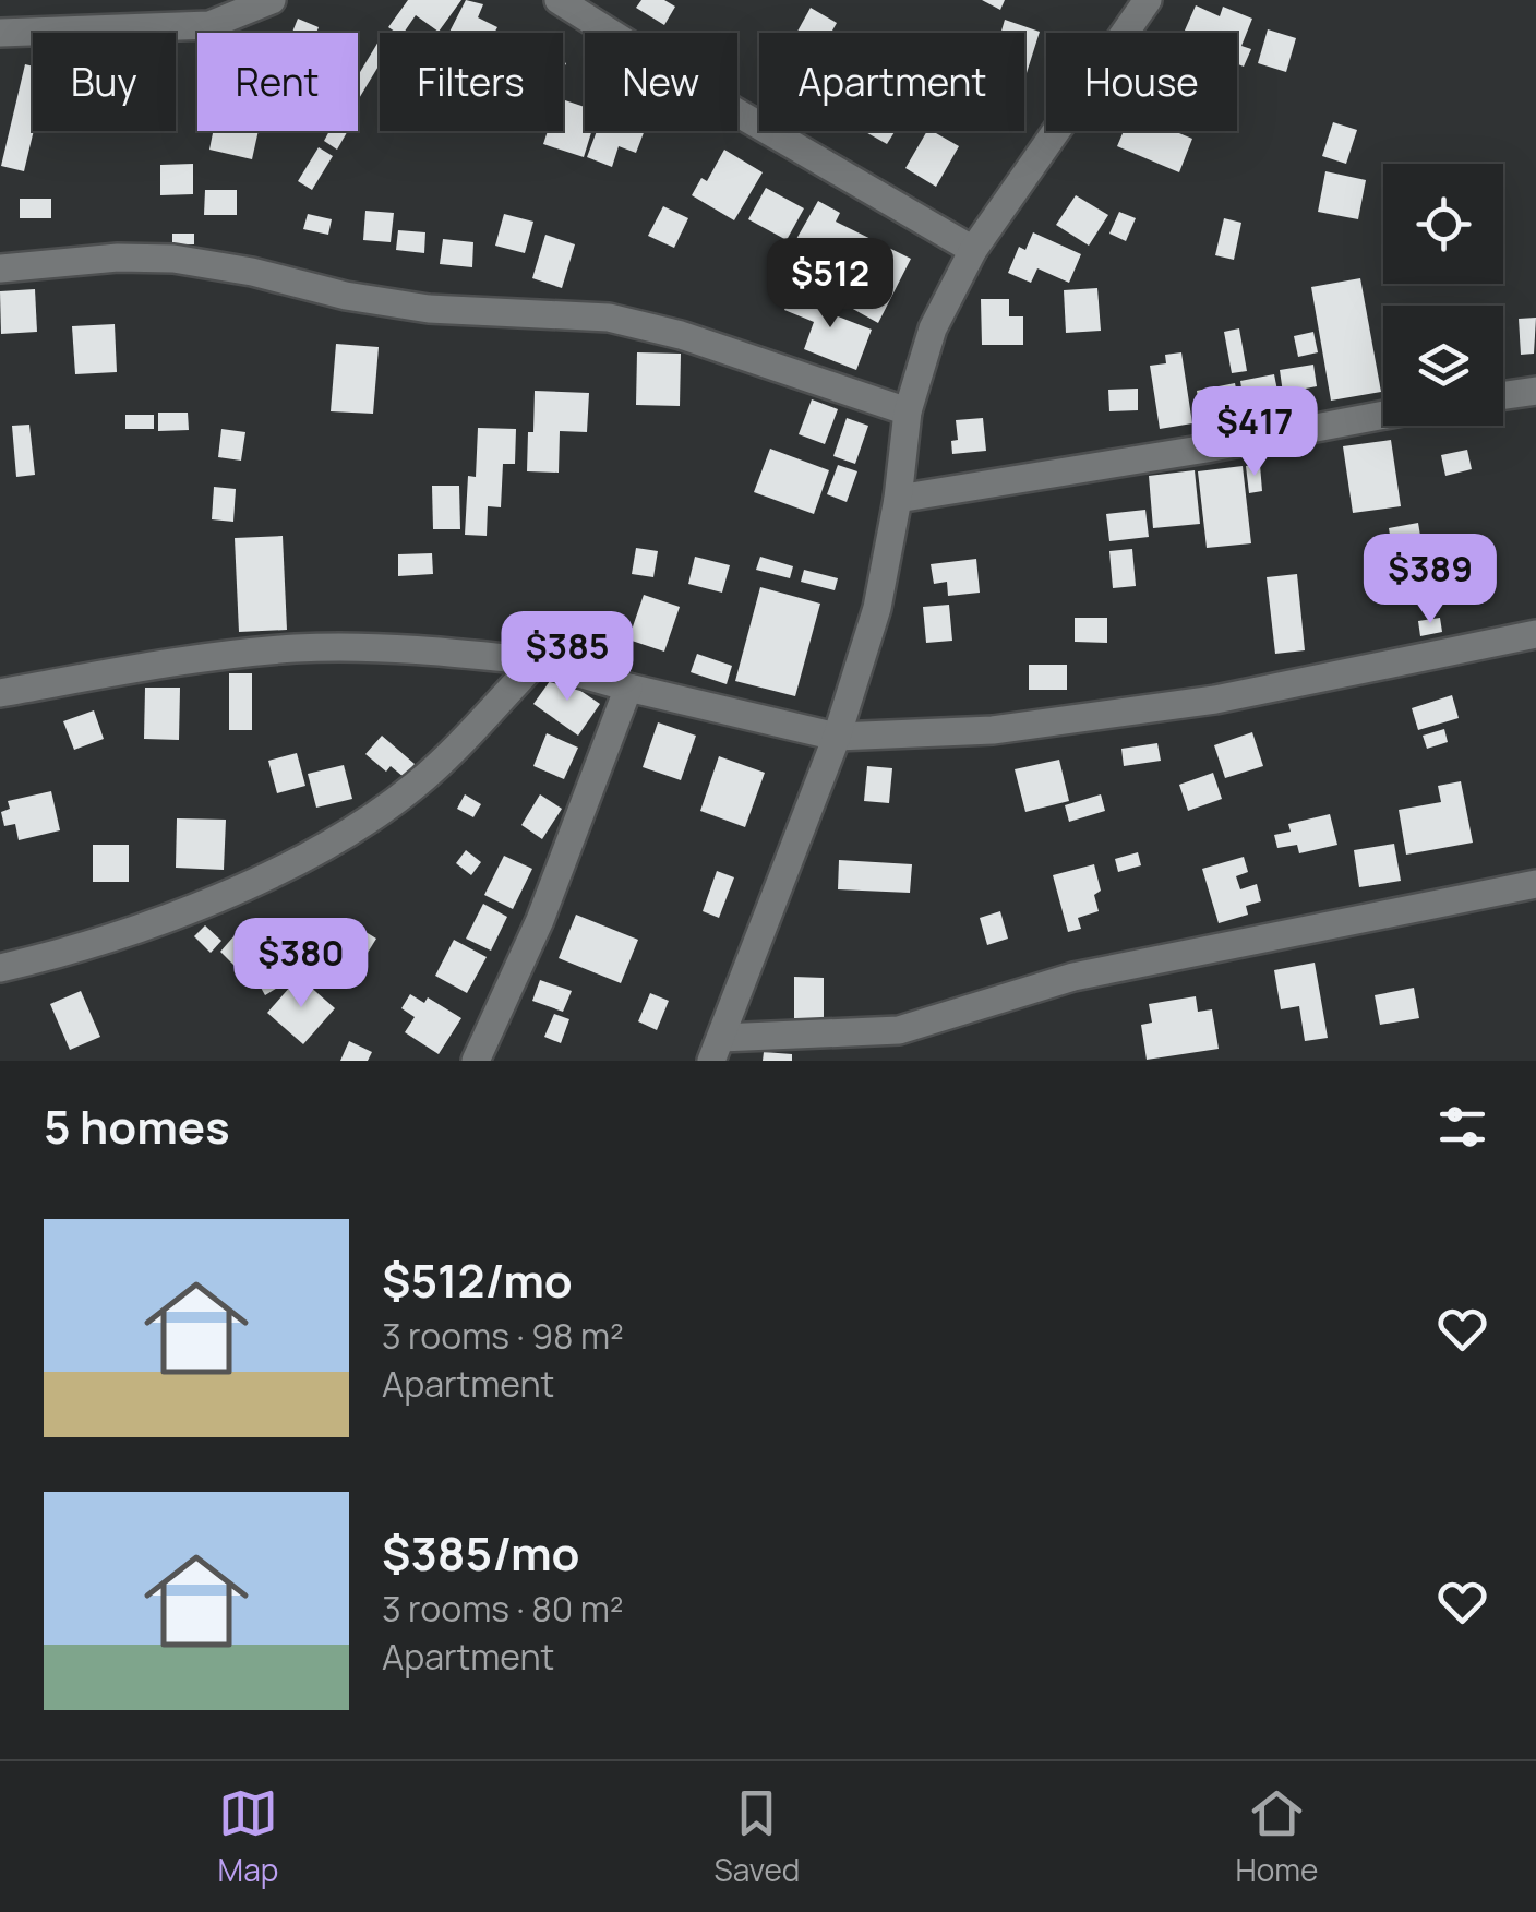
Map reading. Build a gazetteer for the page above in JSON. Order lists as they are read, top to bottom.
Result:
{
  "page": {
    "chip": [
      "Buy",
      "Rent",
      "Filters",
      "New",
      "Apartment",
      "House"
    ],
    "price": [
      "$512",
      "$417",
      "$389",
      "$385",
      "$380"
    ],
    "heading": "5 homes",
    "list": [
      {
        "name": "$512/mo",
        "note": "3 rooms · 98 m² · Apartment"
      },
      {
        "name": "$385/mo",
        "note": "3 rooms · 80 m² · Apartment"
      }
    ],
    "tabs": ["Map", "Saved", "Home"]
  }
}
